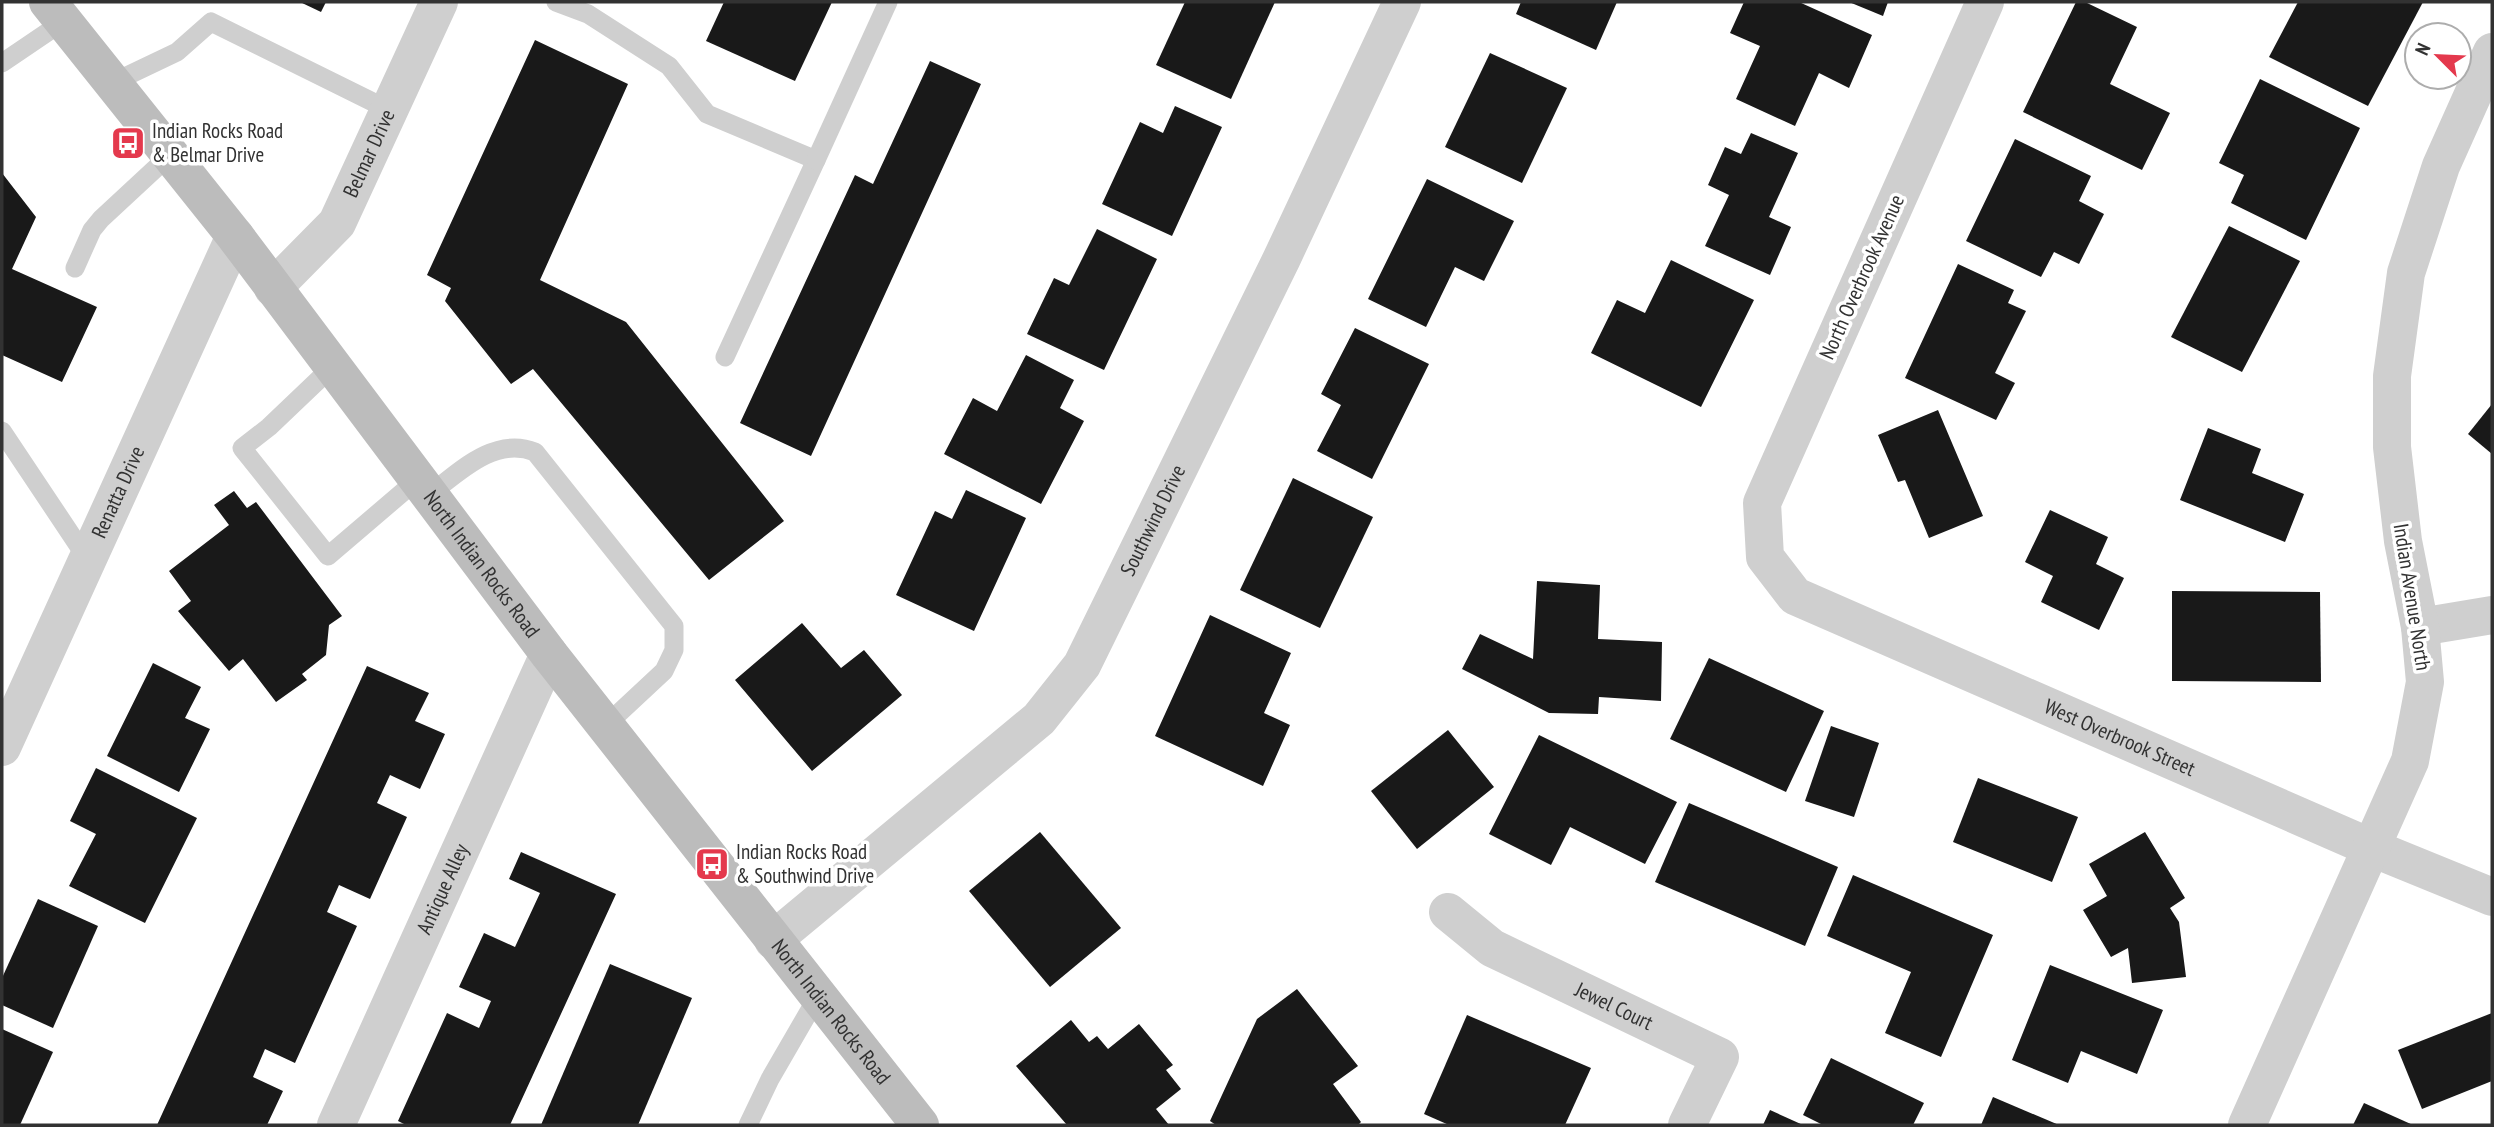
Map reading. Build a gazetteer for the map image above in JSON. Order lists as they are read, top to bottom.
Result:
{
  "streets": {
    "street": [
      "Belmar Drive",
      "North Overbrook Avenue",
      "Renatta Drive",
      "Southwind Drive",
      "North Indian Rocks Road",
      "Indian Avenue North",
      "West Overbrook Street",
      "Antique Alley",
      "Jewel Court"
    ]
  },
  "crossings": [
    ["Belmar Drive", "North Indian Rocks Road"],
    ["North Overbrook Avenue", "West Overbrook Street"],
    ["Renatta Drive", "North Indian Rocks Road"],
    ["Southwind Drive", "North Indian Rocks Road"],
    ["North Indian Rocks Road", "Antique Alley"],
    ["Indian Avenue North", "West Overbrook Street"]
  ],
  "places": {
    "bus stop": ["Indian Rocks Road & Belmar Drive", "Indian Rocks Road & Southwind Drive"]
  },
  "north": "top left"
}
